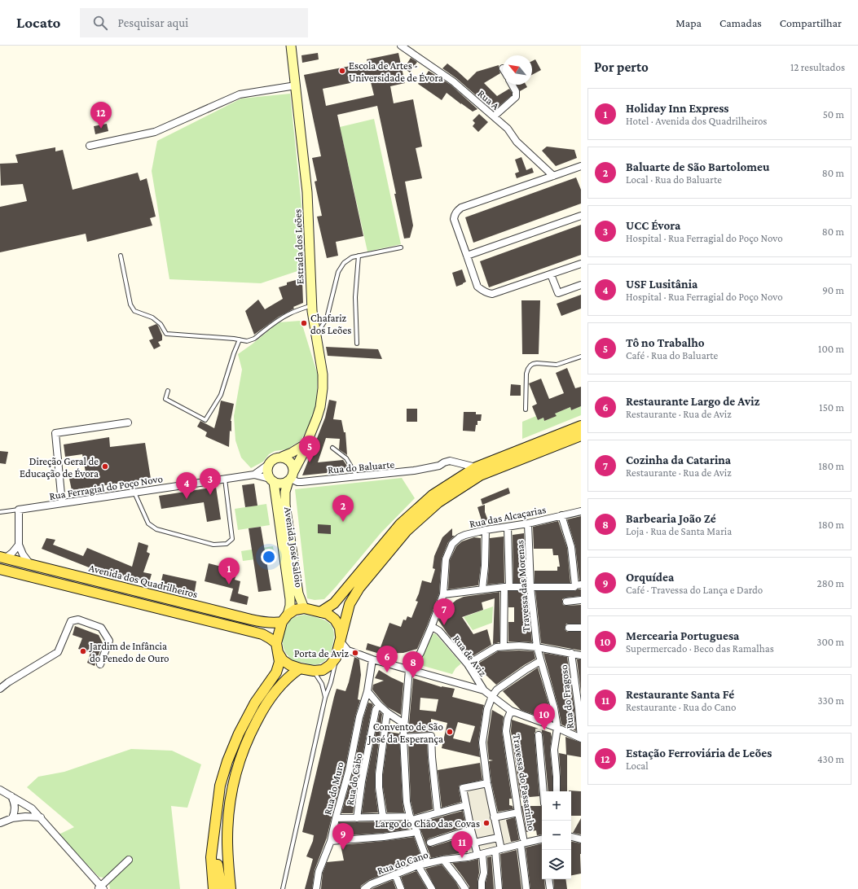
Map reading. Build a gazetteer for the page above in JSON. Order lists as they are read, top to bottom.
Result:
{
  "streets": {
    "main road": ["Estrada dos Leões", "Avenida José Saloio", "Avenida dos Quadrilheiros"],
    "street": [
      "Rua A",
      "Rua do Baluarte",
      "Rua Ferragial do Poço Novo",
      "Rua das Alcaçarias",
      "Travessa das Morenas",
      "Rua de Aviz",
      "Rua do Fragoso",
      "Rua do Cabo",
      "Travessa do Passarinho",
      "Rua do Muro",
      "Rua do Cano"
    ]
  },
  "crossings": [
    ["Estrada dos Leões", "Avenida José Saloio"],
    ["Rua do Baluarte", "Avenida José Saloio"],
    ["Rua das Alcaçarias", "Travessa das Morenas"],
    ["Rua das Alcaçarias", "Rua de Aviz"],
    ["Avenida José Saloio", "Avenida dos Quadrilheiros"],
    ["Avenida José Saloio", "Rua de Aviz"],
    ["Avenida dos Quadrilheiros", "Rua de Aviz"],
    ["Travessa das Morenas", "Rua de Aviz"],
    ["Rua de Aviz", "Rua do Fragoso"],
    ["Rua de Aviz", "Travessa do Passarinho"],
    ["Rua de Aviz", "Rua do Muro"]
  ],
  "places": [
    "Escola de Artes - Universidade de Évora",
    "Chafariz dos Leões",
    "Direção Geral de Educação de Évora",
    "Jardim de Infância do Penedo de Ouro",
    "Porta de Aviz",
    "Convento de São José da Esperança",
    "Largo do Chão das Covas"
  ],
  "north": "top left",
  "page": {
    "header": "Locato",
    "search": "Pesquisar aqui",
    "nav": ["Mapa", "Camadas", "Compartilhar"],
    "heading": ["Por perto", "12 resultados"],
    "list": [
      {
        "mark": "1",
        "name": "Holiday Inn Express",
        "note": "Hotel · Avenida dos Quadrilheiros",
        "value": "50 m"
      },
      {
        "mark": "2",
        "name": "Baluarte de São Bartolomeu",
        "note": "Local · Rua do Baluarte",
        "value": "80 m"
      },
      {
        "mark": "3",
        "name": "UCC Évora",
        "note": "Hospital · Rua Ferragial do Poço Novo",
        "value": "80 m"
      },
      {
        "mark": "4",
        "name": "USF Lusitânia",
        "note": "Hospital · Rua Ferragial do Poço Novo",
        "value": "90 m"
      },
      {
        "mark": "5",
        "name": "Tô no Trabalho",
        "note": "Café · Rua do Baluarte",
        "value": "100 m"
      },
      {
        "mark": "6",
        "name": "Restaurante Largo de Aviz",
        "note": "Restaurante · Rua de Aviz",
        "value": "150 m"
      },
      {
        "mark": "7",
        "name": "Cozinha da Catarina",
        "note": "Restaurante · Rua de Aviz",
        "value": "180 m"
      },
      {
        "mark": "8",
        "name": "Barbearia João Zé",
        "note": "Loja · Rua de Santa Maria",
        "value": "180 m"
      },
      {
        "mark": "9",
        "name": "Orquídea",
        "note": "Café · Travessa do Lança e Dardo",
        "value": "280 m"
      },
      {
        "mark": "10",
        "name": "Mercearia Portuguesa",
        "note": "Supermercado · Beco das Ramalhas",
        "value": "300 m"
      },
      {
        "mark": "11",
        "name": "Restaurante Santa Fé",
        "note": "Restaurante · Rua do Cano",
        "value": "330 m"
      },
      {
        "mark": "12",
        "name": "Estação Ferroviária de Leões",
        "note": "Local",
        "value": "430 m"
      }
    ],
    "pins": [
      "12",
      "5",
      "3",
      "4",
      "2",
      "1",
      "7",
      "6",
      "8",
      "10",
      "9",
      "11"
    ],
    "map_buttons": ["+", "−"]
  }
}
